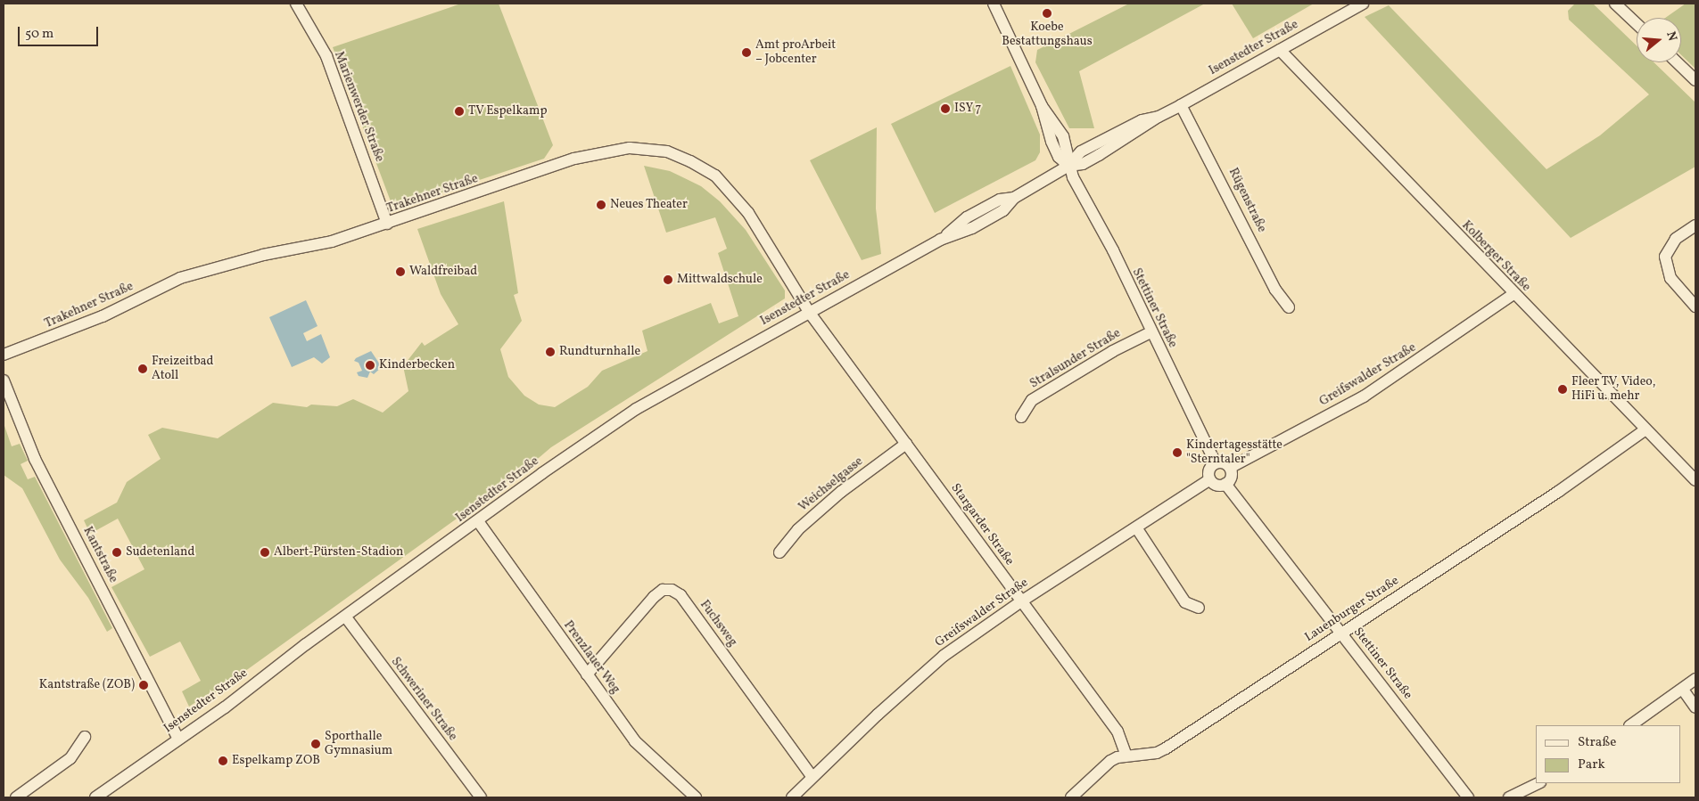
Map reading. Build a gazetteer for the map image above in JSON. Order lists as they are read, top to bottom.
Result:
{
  "streets": {
    "street": [
      "Isenstedter Straße",
      "Marienwerder Straße",
      "Trakehner Straße",
      "Rügenstraße",
      "Kolberger Straße",
      "Stettiner Straße",
      "Stralsunder Straße",
      "Greifswalder Straße",
      "Weichselgasse",
      "Stargarder Straße",
      "Kantstraße",
      "Lauenburger Straße",
      "Fuchsweg",
      "Prenzlauer Weg",
      "Schweriner Straße"
    ]
  },
  "crossings": [
    ["Isenstedter Straße", "Trakehner Straße"],
    ["Isenstedter Straße", "Rügenstraße"],
    ["Isenstedter Straße", "Kolberger Straße"],
    ["Isenstedter Straße", "Stettiner Straße"],
    ["Isenstedter Straße", "Stargarder Straße"],
    ["Isenstedter Straße", "Kantstraße"],
    ["Isenstedter Straße", "Prenzlauer Weg"],
    ["Isenstedter Straße", "Schweriner Straße"],
    ["Marienwerder Straße", "Trakehner Straße"],
    ["Trakehner Straße", "Stargarder Straße"],
    ["Kolberger Straße", "Greifswalder Straße"],
    ["Kolberger Straße", "Lauenburger Straße"],
    ["Stettiner Straße", "Stralsunder Straße"],
    ["Stettiner Straße", "Greifswalder Straße"],
    ["Stettiner Straße", "Lauenburger Straße"],
    ["Greifswalder Straße", "Stargarder Straße"],
    ["Greifswalder Straße", "Fuchsweg"],
    ["Weichselgasse", "Stargarder Straße"],
    ["Stargarder Straße", "Lauenburger Straße"],
    ["Fuchsweg", "Prenzlauer Weg"]
  ],
  "places": [
    "Koebe Bestattungshaus",
    "Amt proArbeit – Jobcenter",
    "ISY 7",
    "TV Espelkamp",
    "Neues Theater",
    "Waldfreibad",
    "Mittwaldschule",
    "Rundturnhalle",
    "Kinderbecken",
    "Freizeitbad Atoll",
    "Fleer TV, Video, HiFi u. mehr",
    "Kindertagesstätte \"Sterntaler\"",
    "Sudetenland",
    "Albert-Pürsten-Stadion",
    "Kantstraße (ZOB)",
    "Sporthalle Gymnasium",
    "Espelkamp ZOB"
  ],
  "legend": ["Straße", "Park"],
  "scale_bar": "50 m",
  "north": "right"
}
